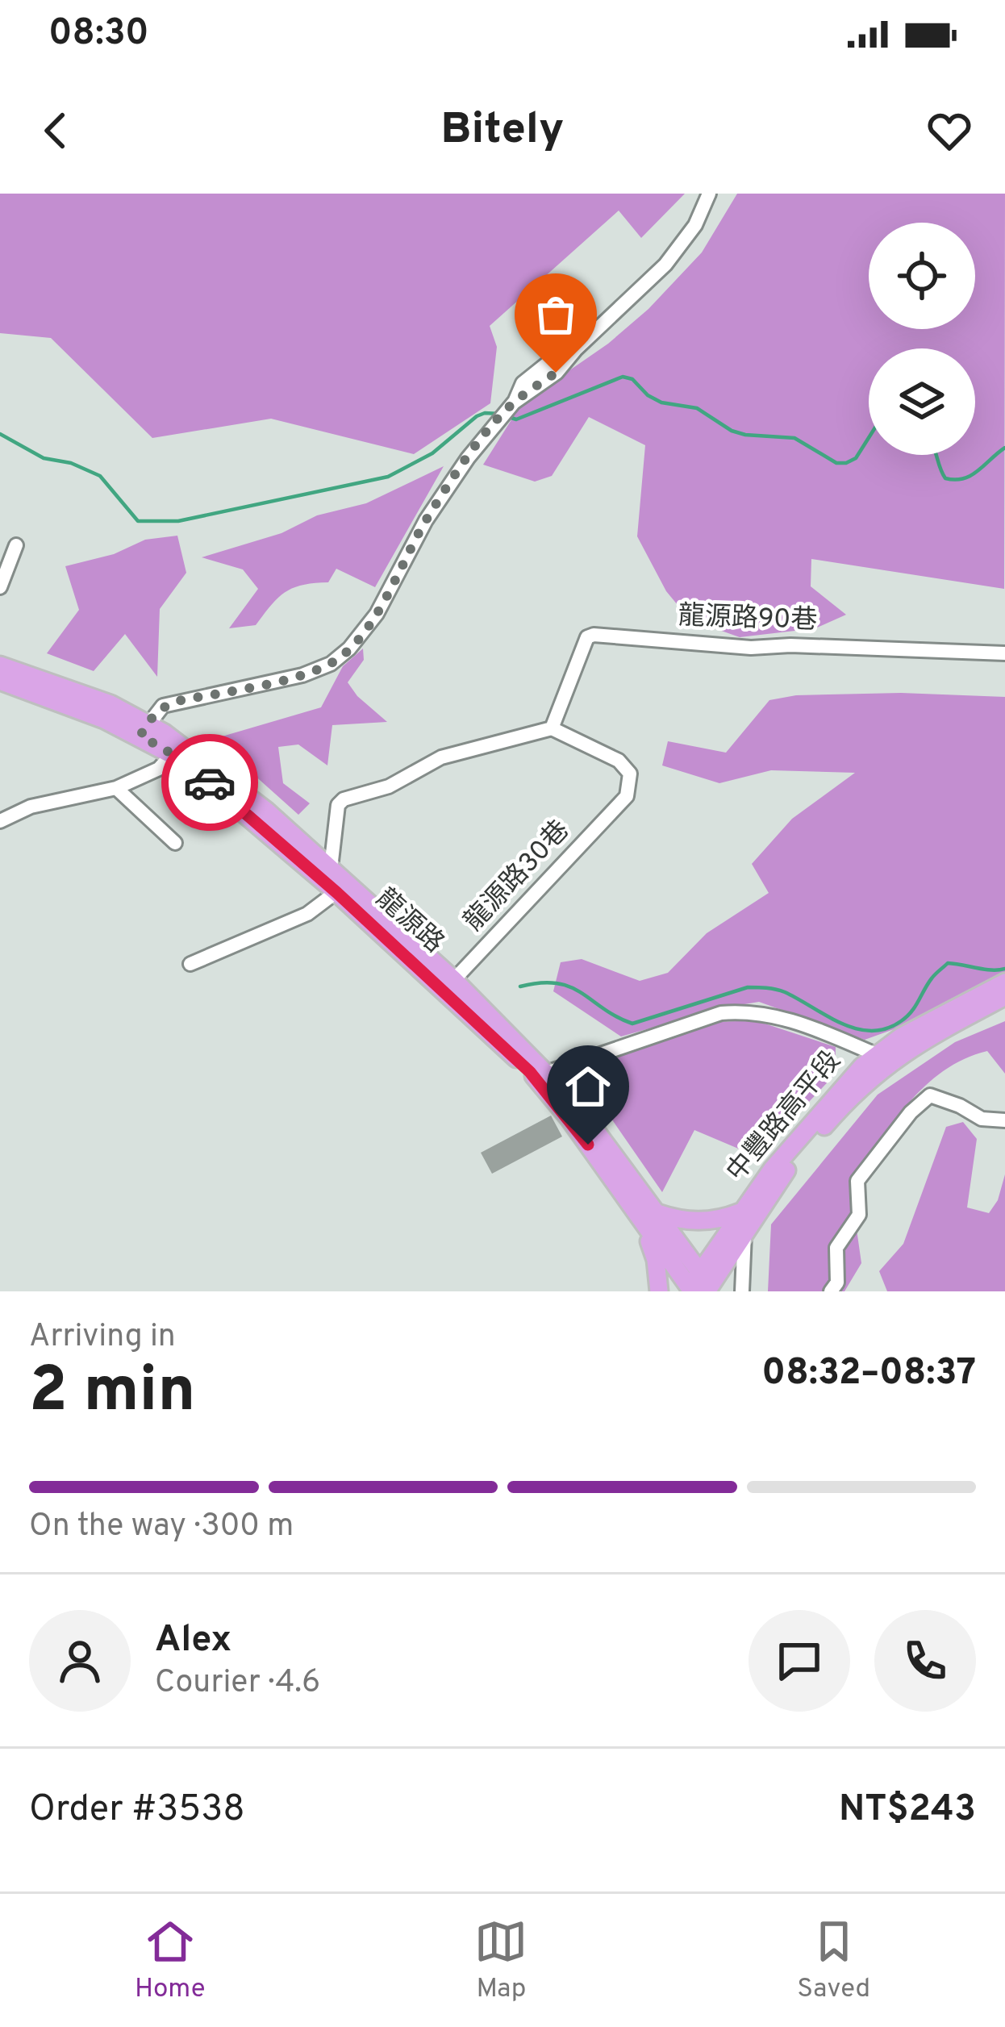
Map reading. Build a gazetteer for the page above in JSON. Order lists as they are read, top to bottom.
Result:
{
  "streets": {
    "main road": ["龍源路", "中豐路高平段"],
    "street": ["龍源路90巷", "龍源路30巷"]
  },
  "crossings": [
    ["龍源路90巷", "龍源路30巷"],
    ["龍源路30巷", "龍源路"]
  ],
  "page": {
    "status": "08:30",
    "header": "Bitely",
    "heading": ["2 min", "Arriving in", "08:32–08:37"],
    "panel": [
      "Alex",
      "Courier · 4.6",
      "Order #3538",
      "NT$243"
    ],
    "bar": "On the way · 300 m",
    "tabs": ["Home", "Map", "Saved"]
  }
}
